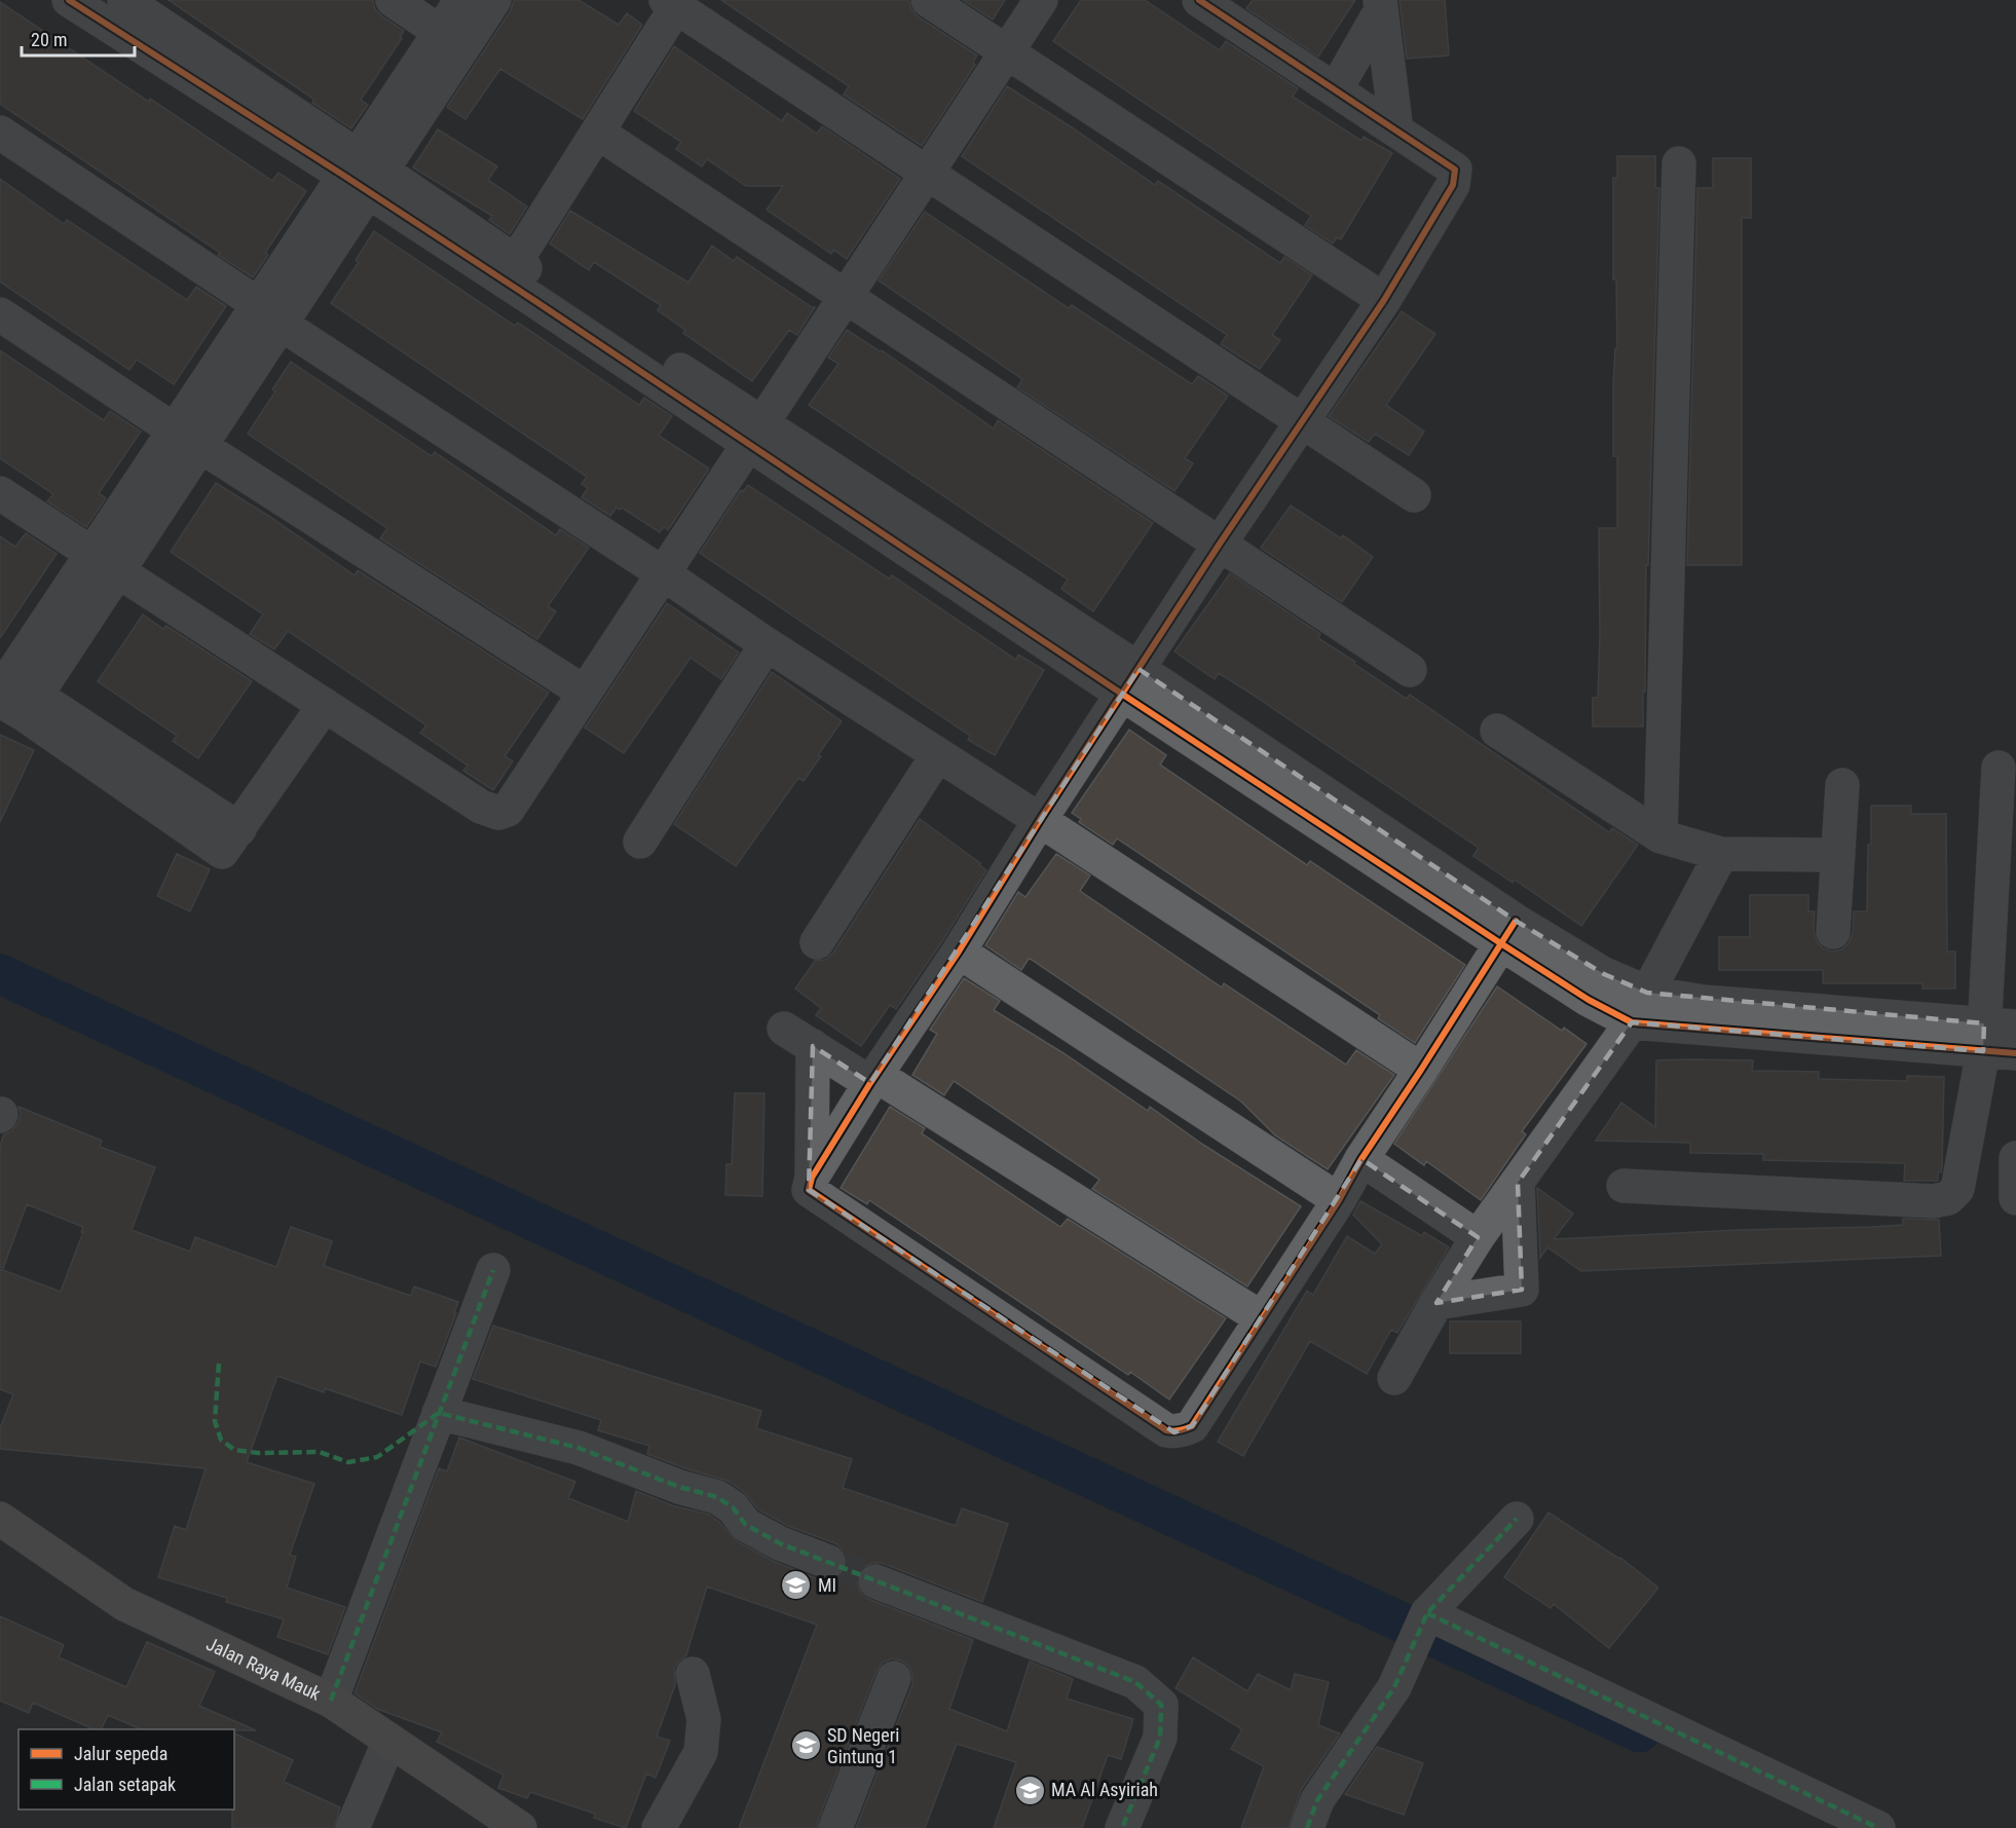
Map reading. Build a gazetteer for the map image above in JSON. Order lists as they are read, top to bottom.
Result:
{
  "streets": {
    "main road": ["Jalan Raya Mauk"]
  },
  "places": {
    "school or university": ["MI", "SD Negeri Gintung 1", "MA Al Asyiriah"]
  },
  "legend": ["Jalur sepeda", "Jalan setapak"],
  "scale_bar": "20 m"
}
